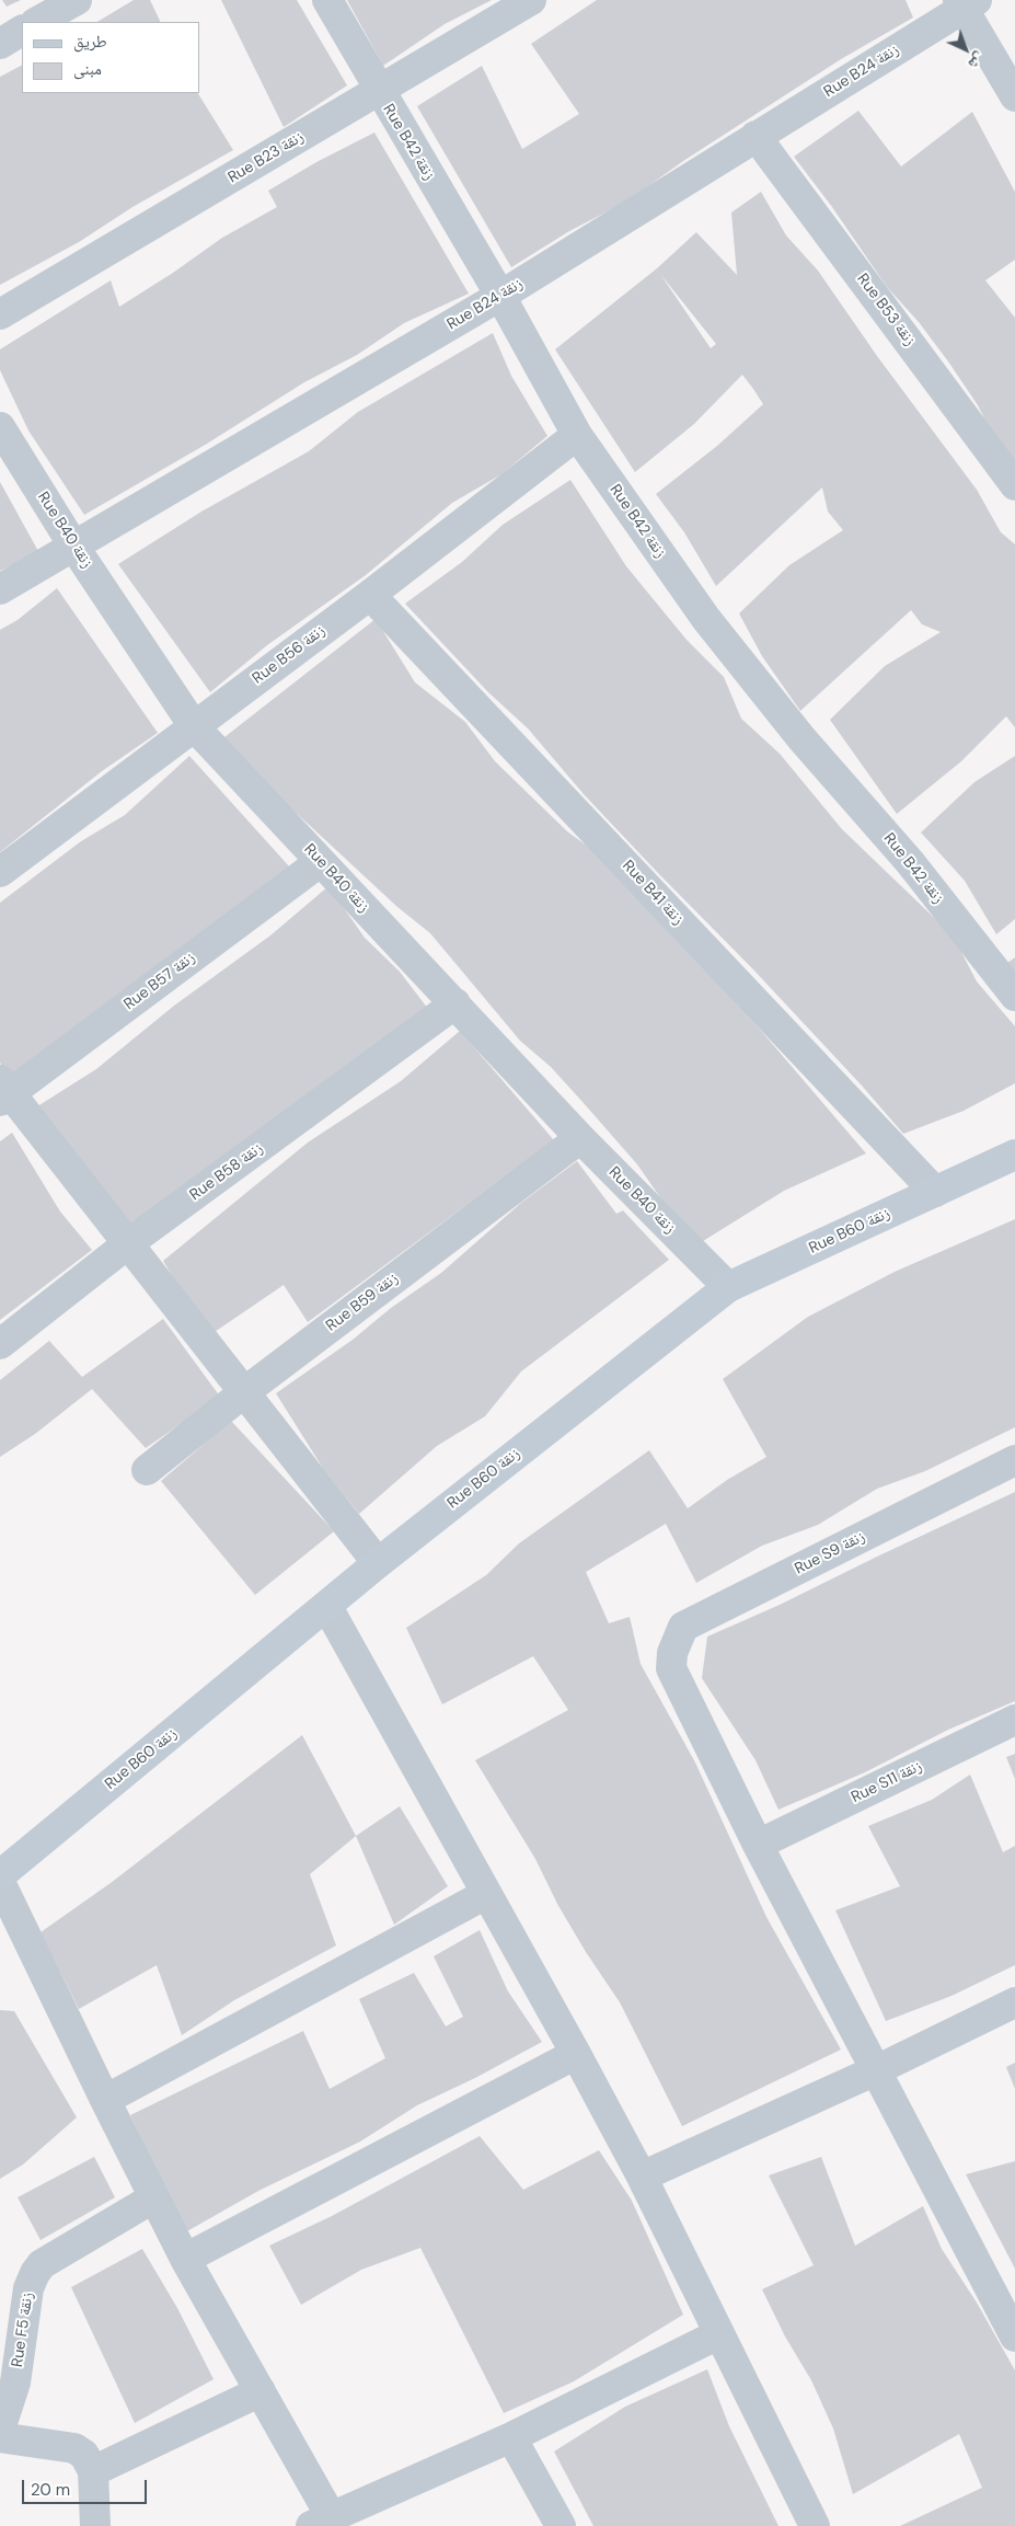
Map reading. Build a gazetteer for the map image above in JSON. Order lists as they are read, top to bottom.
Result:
{
  "streets": {
    "street": [
      "Rue B24 زنقة",
      "Rue B42 زنقة",
      "Rue B23 زنقة",
      "Rue B53 زنقة",
      "Rue B40 زنقة",
      "Rue B56 زنقة",
      "Rue B41 زنقة",
      "Rue B57 زنقة",
      "Rue B58 زنقة",
      "Rue B60 زنقة",
      "Rue B59 زنقة",
      "Rue S9 زنقة",
      "Rue S11 زنقة",
      "Rue F5 زنقة"
    ]
  },
  "crossings": [
    ["Rue B24 زنقة", "Rue B42 زنقة"],
    ["Rue B24 زنقة", "Rue B53 زنقة"],
    ["Rue B24 زنقة", "Rue B40 زنقة"],
    ["Rue B42 زنقة", "Rue B23 زنقة"],
    ["Rue B42 زنقة", "Rue B56 زنقة"],
    ["Rue B40 زنقة", "Rue B56 زنقة"],
    ["Rue B40 زنقة", "Rue B57 زنقة"],
    ["Rue B40 زنقة", "Rue B58 زنقة"],
    ["Rue B40 زنقة", "Rue B60 زنقة"],
    ["Rue B40 زنقة", "Rue B59 زنقة"],
    ["Rue B56 زنقة", "Rue B41 زنقة"],
    ["Rue B41 زنقة", "Rue B60 زنقة"],
    ["Rue S9 زنقة", "Rue S11 زنقة"]
  ],
  "legend": ["طريق", "مبنى"],
  "scale_bar": "20 m",
  "north": "bottom right"
}
